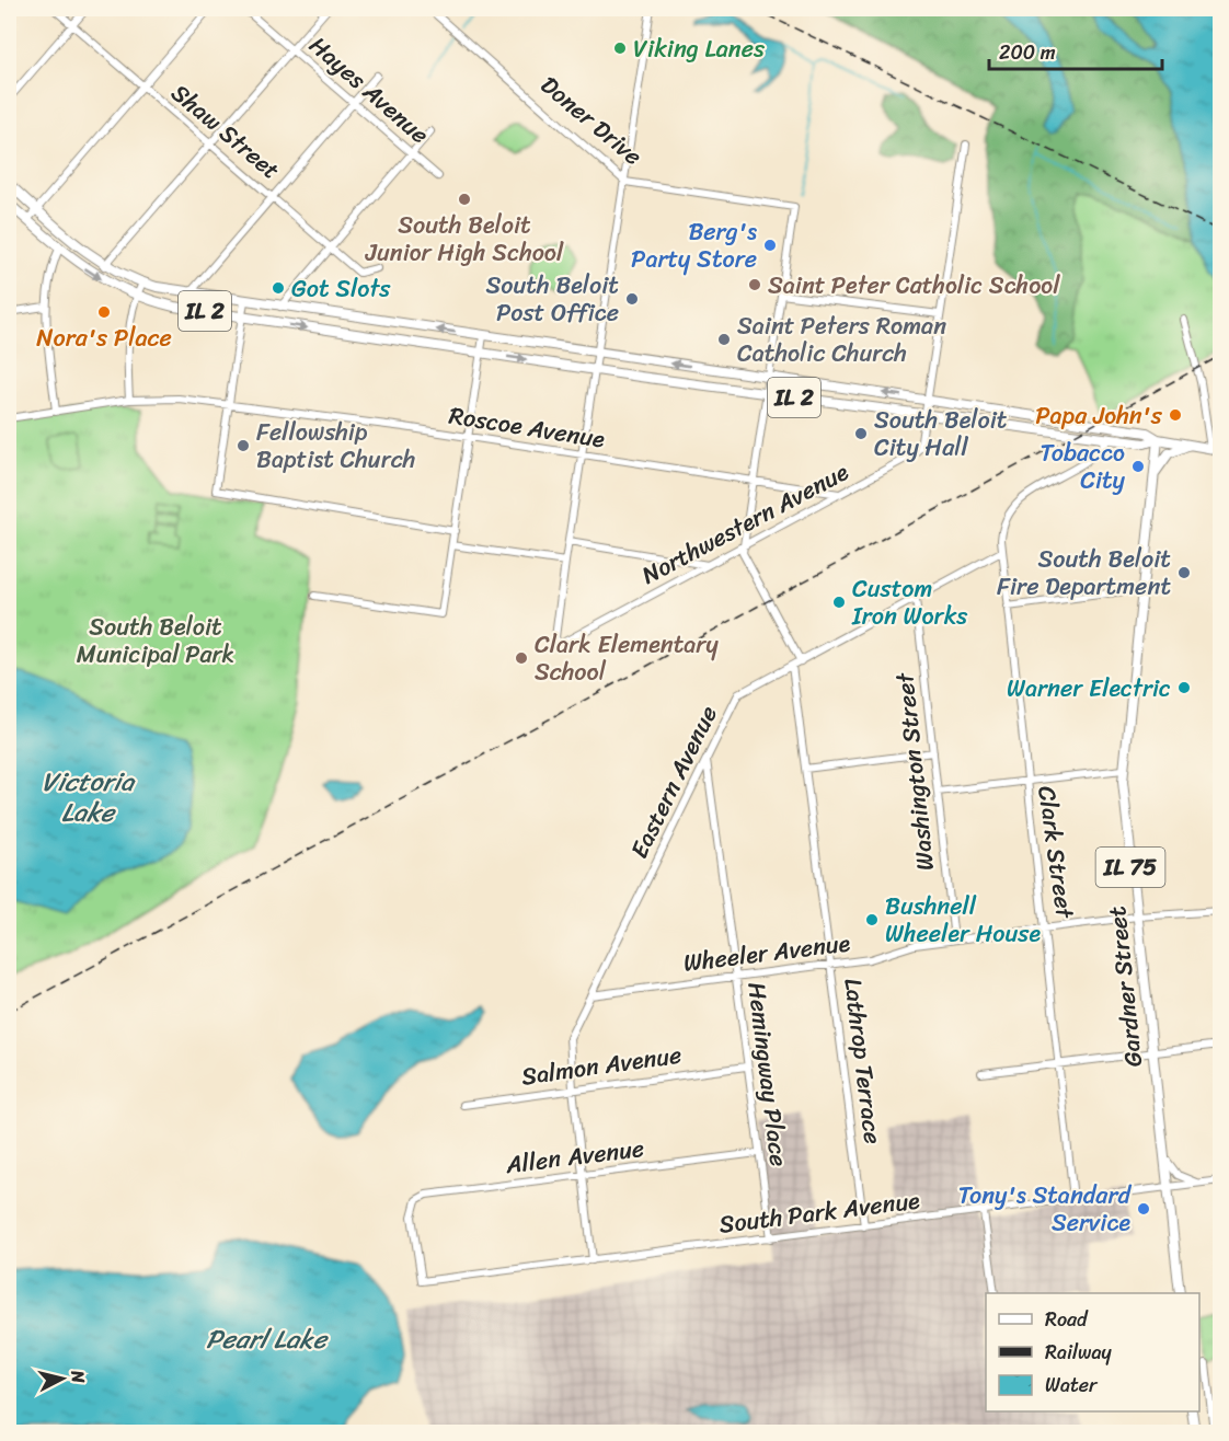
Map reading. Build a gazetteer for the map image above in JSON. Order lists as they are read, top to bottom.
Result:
{
  "streets": {
    "main road": ["IL 2", "IL 75", "Gardner Street"],
    "street": [
      "Hayes Avenue",
      "Doner Drive",
      "Shaw Street",
      "Roscoe Avenue",
      "Northwestern Avenue",
      "Washington Street",
      "Eastern Avenue",
      "Clark Street",
      "Wheeler Avenue",
      "Lathrop Terrace",
      "Salmon Avenue",
      "Hemingway Place",
      "Allen Avenue",
      "South Park Avenue"
    ]
  },
  "crossings": [
    ["IL 2", "Northwestern Avenue"],
    ["IL 2", "Clark Street"],
    ["IL 2", "Gardner Street"],
    ["Roscoe Avenue", "Northwestern Avenue"],
    ["Washington Street", "Eastern Avenue"],
    ["Washington Street", "Wheeler Avenue"],
    ["Eastern Avenue", "Clark Street"],
    ["Eastern Avenue", "Wheeler Avenue"],
    ["Eastern Avenue", "Lathrop Terrace"],
    ["Eastern Avenue", "Salmon Avenue"],
    ["Eastern Avenue", "Hemingway Place"],
    ["Clark Street", "Wheeler Avenue"],
    ["Clark Street", "South Park Avenue"],
    ["Wheeler Avenue", "Gardner Street"],
    ["Wheeler Avenue", "Lathrop Terrace"],
    ["Wheeler Avenue", "Hemingway Place"],
    ["Gardner Street", "South Park Avenue"],
    ["Lathrop Terrace", "South Park Avenue"],
    ["Salmon Avenue", "Hemingway Place"],
    ["Hemingway Place", "Allen Avenue"],
    ["Hemingway Place", "South Park Avenue"],
    ["Allen Avenue", "South Park Avenue"]
  ],
  "water": ["Victoria Lake", "Pearl Lake"],
  "parks": ["South Beloit Municipal Park"],
  "places": [
    "Viking Lanes",
    "South Beloit Junior High School",
    "Berg's Party Store",
    "Saint Peter Catholic School",
    "Got Slots",
    "South Beloit Post Office",
    "Nora's Place",
    "Saint Peters Roman Catholic Church",
    "Papa John's",
    "South Beloit City Hall",
    "Fellowship Baptist Church",
    "Tobacco City",
    "South Beloit Fire Department",
    "Custom Iron Works",
    "Clark Elementary School",
    "Warner Electric",
    "Bushnell Wheeler House",
    "Tony's Standard Service"
  ],
  "legend": ["Road", "Railway", "Water"],
  "scale_bar": "200 m",
  "north": "right"
}
